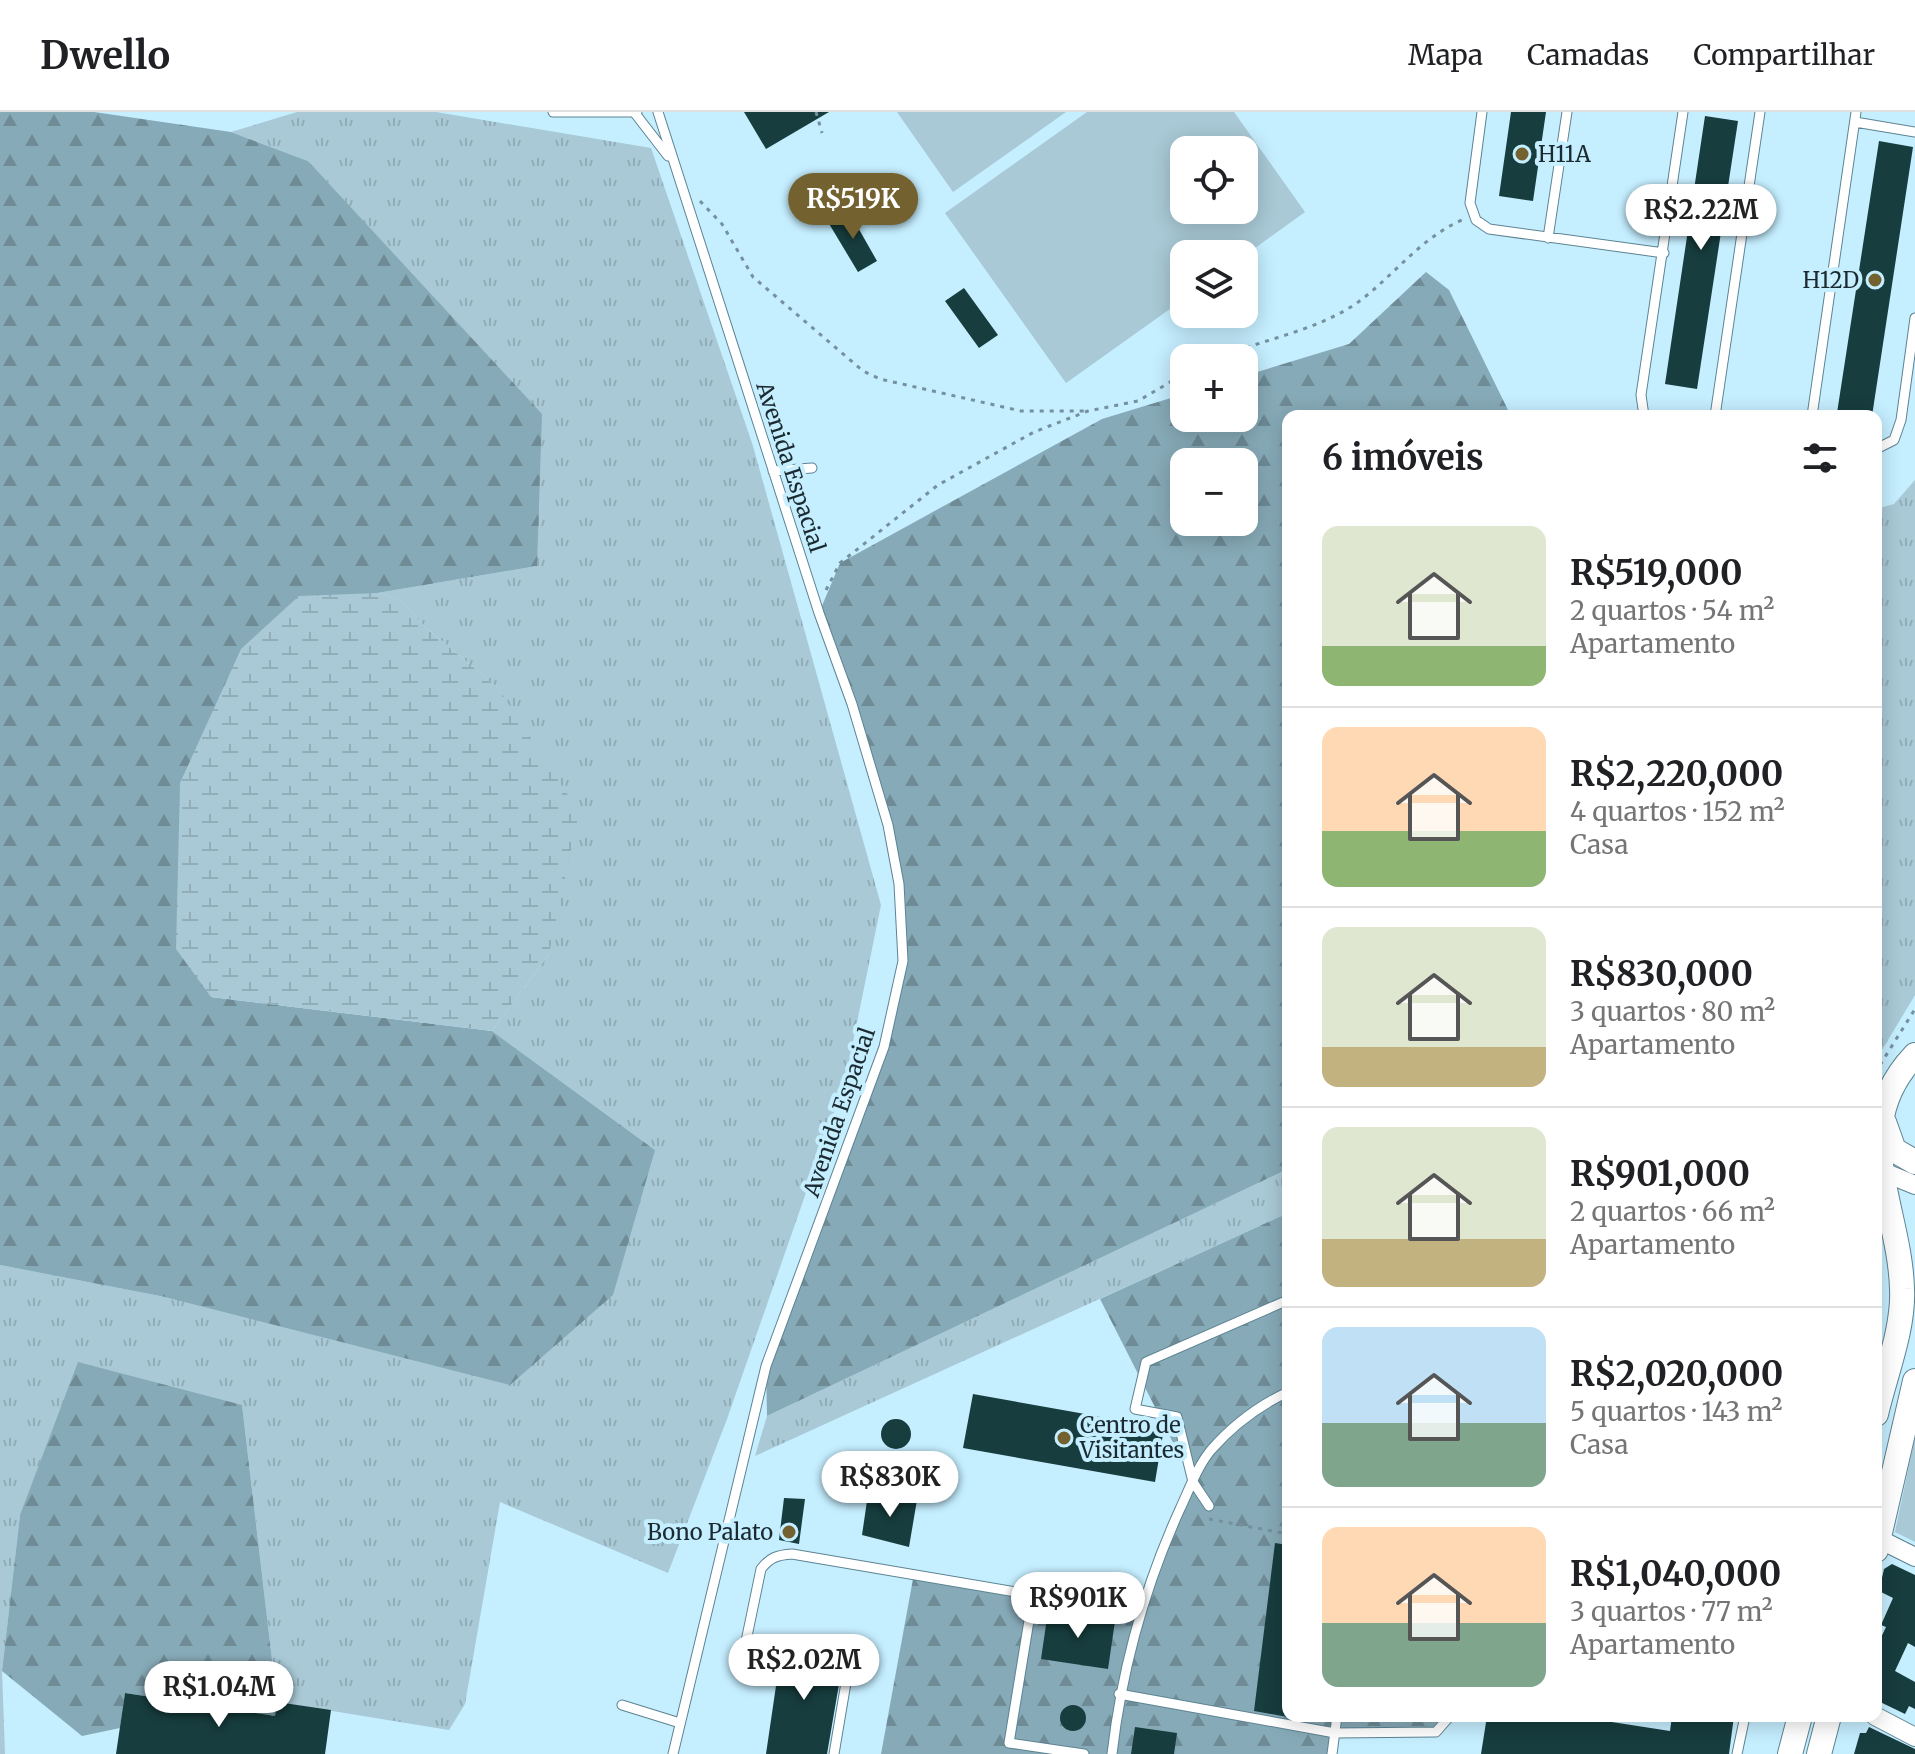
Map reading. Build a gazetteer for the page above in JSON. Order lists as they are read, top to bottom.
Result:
{
  "streets": {
    "lane": ["Avenida Espacial"]
  },
  "places": [
    "H11A",
    "H12D",
    "Centro de Visitantes",
    "Bono Palato"
  ],
  "page": {
    "header": "Dwello",
    "nav": ["Mapa", "Camadas", "Compartilhar"],
    "map_buttons": ["+", "−"],
    "price": [
      "R$519K",
      "R$2.22M",
      "R$830K",
      "R$901K",
      "R$2.02M",
      "R$1.04M"
    ],
    "heading": "6 imóveis",
    "list": [
      {
        "name": "R$519,000",
        "note": "2 quartos · 54 m² · Apartamento"
      },
      {
        "name": "R$2,220,000",
        "note": "4 quartos · 152 m² · Casa"
      },
      {
        "name": "R$830,000",
        "note": "3 quartos · 80 m² · Apartamento"
      },
      {
        "name": "R$901,000",
        "note": "2 quartos · 66 m² · Apartamento"
      },
      {
        "name": "R$2,020,000",
        "note": "5 quartos · 143 m² · Casa"
      },
      {
        "name": "R$1,040,000",
        "note": "3 quartos · 77 m² · Apartamento"
      }
    ]
  }
}
